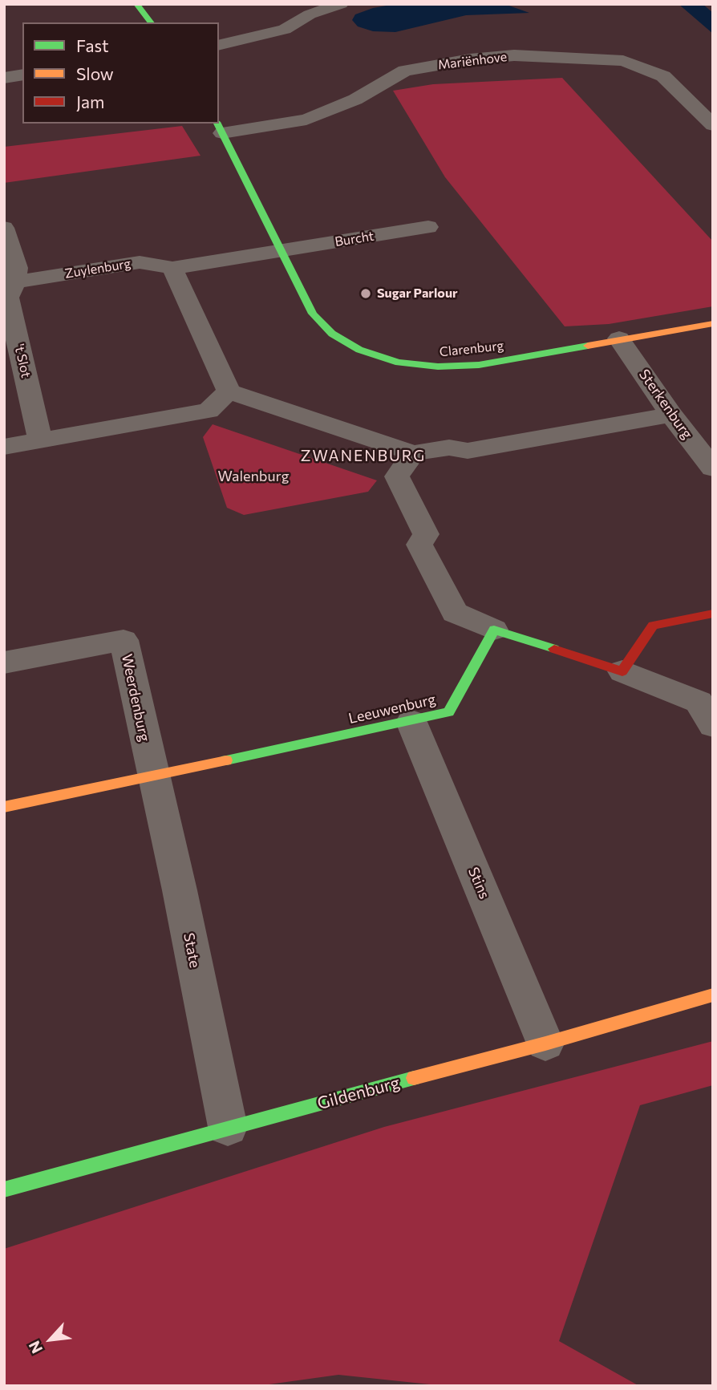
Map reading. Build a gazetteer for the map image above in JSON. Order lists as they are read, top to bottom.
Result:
{
  "streets": {
    "street": [
      "Mariënhove",
      "Burcht",
      "Zuylenburg",
      "Clarenburg",
      "'t Slot",
      "Sterkenburg",
      "Weerdenburg",
      "Leeuwenburg",
      "Stins",
      "State",
      "Gildenburg"
    ]
  },
  "crossings": [
    ["Mariënhove", "Clarenburg"],
    ["Burcht", "Zuylenburg"],
    ["Burcht", "Clarenburg"],
    ["Zuylenburg", "Clarenburg"],
    ["Zuylenburg", "'t Slot"],
    ["Clarenburg", "Sterkenburg"],
    ["Weerdenburg", "Leeuwenburg"],
    ["Weerdenburg", "State"],
    ["Leeuwenburg", "Stins"],
    ["Leeuwenburg", "State"],
    ["Stins", "Gildenburg"],
    ["State", "Gildenburg"]
  ],
  "districts": ["ZWANENBURG"],
  "parks": ["Walenburg"],
  "places": ["Sugar Parlour"],
  "legend": ["Fast", "Slow", "Jam"],
  "north": "bottom left"
}
